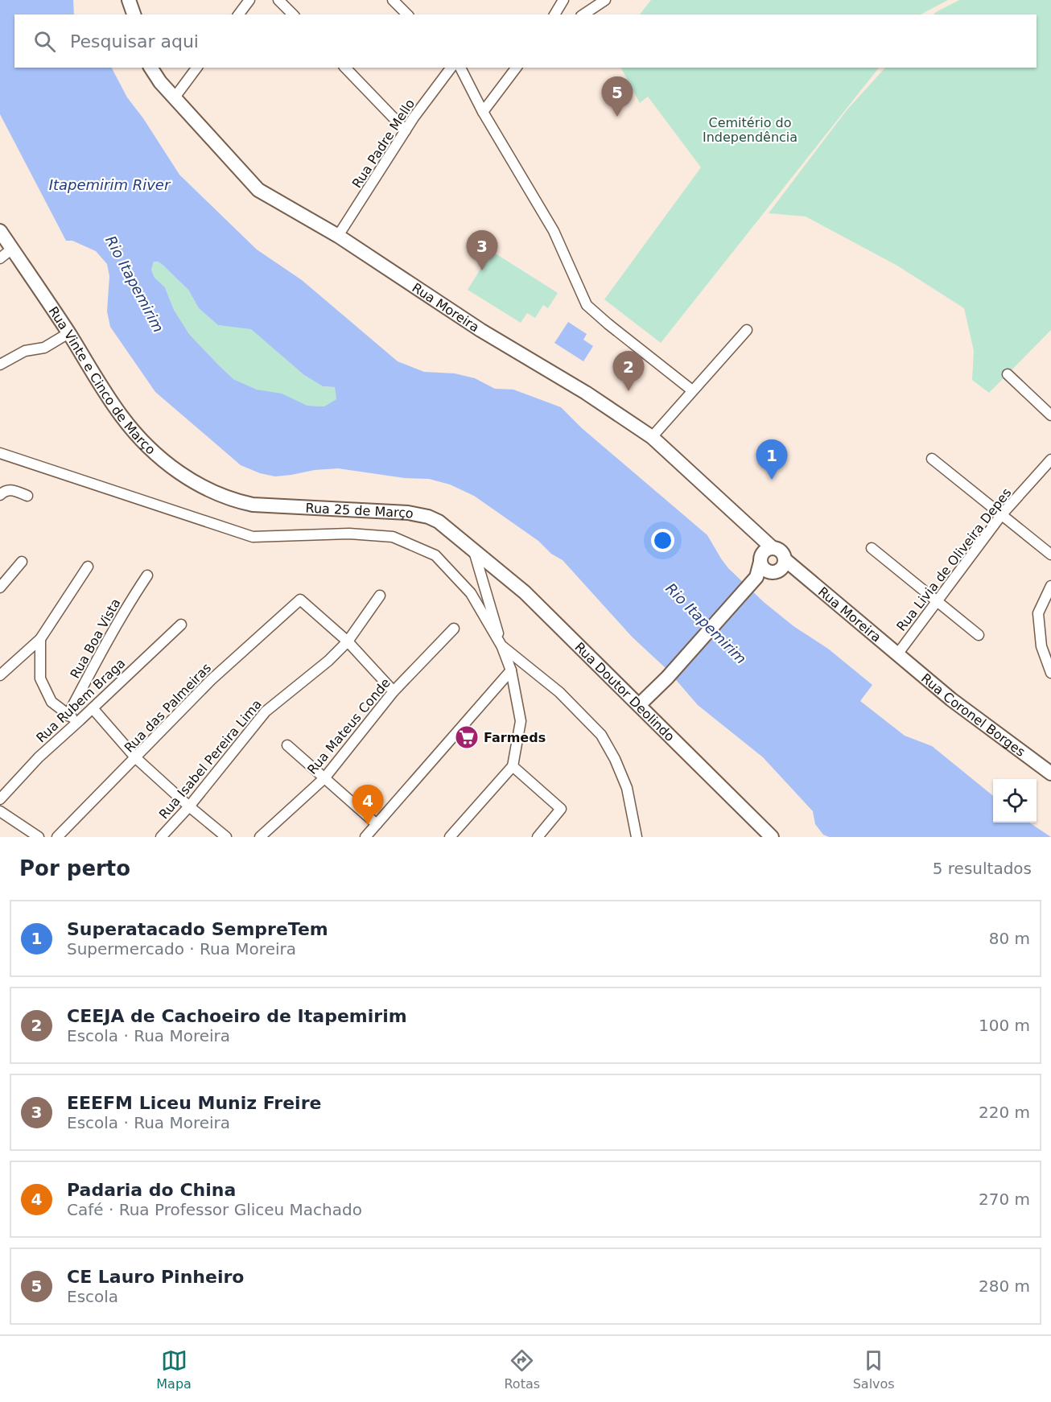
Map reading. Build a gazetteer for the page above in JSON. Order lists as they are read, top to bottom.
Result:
{
  "streets": {
    "street": [
      "Rua Padre Mello",
      "Rua Moreira",
      "Rua Vinte e Cinco de Março",
      "Rua 25 de Março",
      "Rua Livia de Oliveira Depes",
      "Rua Boa Vista",
      "Rua Doutor Deolindo",
      "Rua Rubem Braga",
      "Rua das Palmeiras",
      "Rua Coronel Borges",
      "Rua Mateus Conde",
      "Rua Isabel Pereira Lima"
    ]
  },
  "crossings": [
    ["Rua Padre Mello", "Rua Moreira"],
    ["Rua Moreira", "Rua Livia de Oliveira Depes"],
    ["Rua Moreira", "Rua Coronel Borges"],
    ["Rua Vinte e Cinco de Março", "Rua 25 de Março"],
    ["Rua 25 de Março", "Rua Doutor Deolindo"],
    ["Rua Livia de Oliveira Depes", "Rua Coronel Borges"],
    ["Rua das Palmeiras", "Rua Isabel Pereira Lima"]
  ],
  "water": ["Itapemirim River", "Rio Itapemirim"],
  "parks": ["Cemitério do Independência"],
  "places": {
    "supermarket": ["Farmeds"]
  },
  "page": {
    "search": "Pesquisar aqui",
    "pins": [
      "5",
      "3",
      "2",
      "1",
      "4"
    ],
    "heading": ["Por perto", "5 resultados"],
    "list": [
      {
        "mark": "1",
        "name": "Superatacado SempreTem",
        "note": "Supermercado · Rua Moreira",
        "value": "80 m"
      },
      {
        "mark": "2",
        "name": "CEEJA de Cachoeiro de Itapemirim",
        "note": "Escola · Rua Moreira",
        "value": "100 m"
      },
      {
        "mark": "3",
        "name": "EEEFM Liceu Muniz Freire",
        "note": "Escola · Rua Moreira",
        "value": "220 m"
      },
      {
        "mark": "4",
        "name": "Padaria do China",
        "note": "Café · Rua Professor Gliceu Machado",
        "value": "270 m"
      },
      {
        "mark": "5",
        "name": "CE Lauro Pinheiro",
        "note": "Escola",
        "value": "280 m"
      }
    ],
    "nav": ["Mapa", "Rotas", "Salvos"]
  }
}
